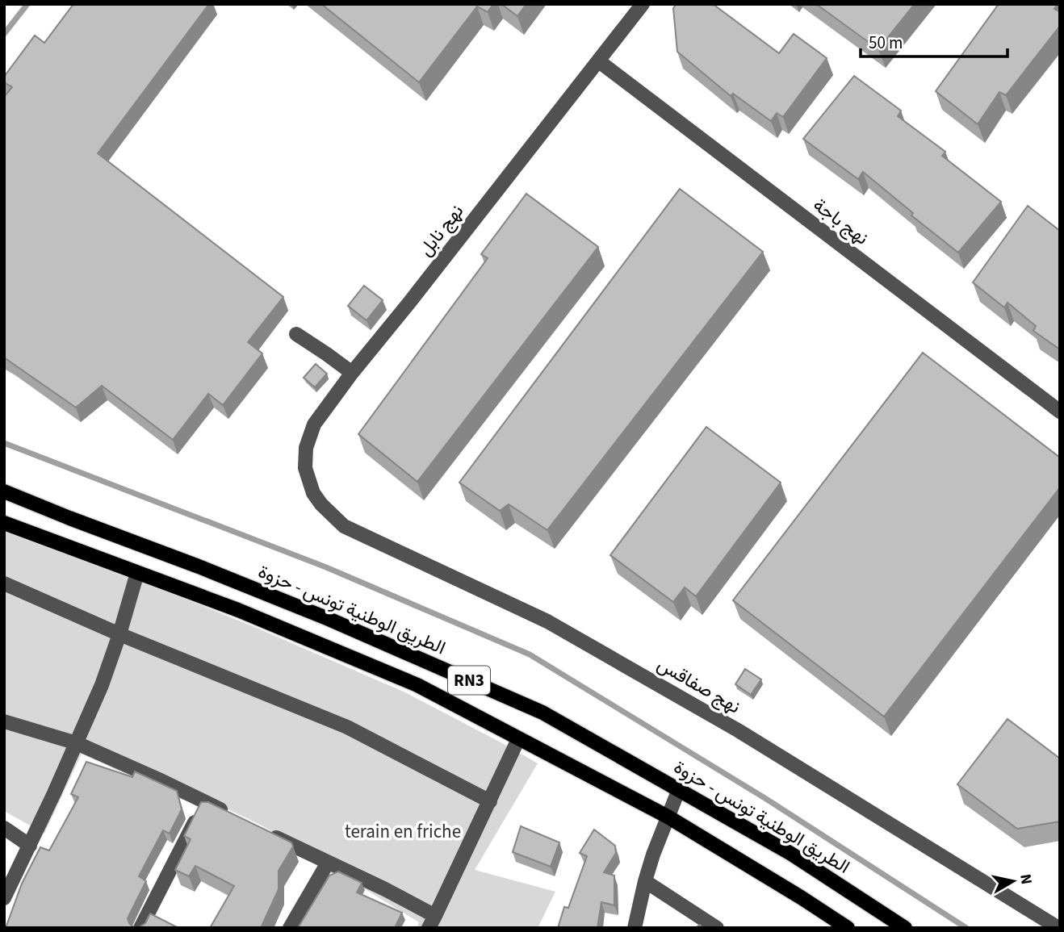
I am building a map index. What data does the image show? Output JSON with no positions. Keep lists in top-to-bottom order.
{
  "streets": {
    "main road": ["الطريق الوطنية تونس - حزوة", "RN3"],
    "street": ["نهج باجة", "نهج نابل", "نهج صفاقس"]
  },
  "crossings": [
    ["نهج باجة", "نهج نابل"],
    ["نهج نابل", "نهج صفاقس"]
  ],
  "parks": ["terain en friche"],
  "scale_bar": "50 m",
  "north": "right"
}
